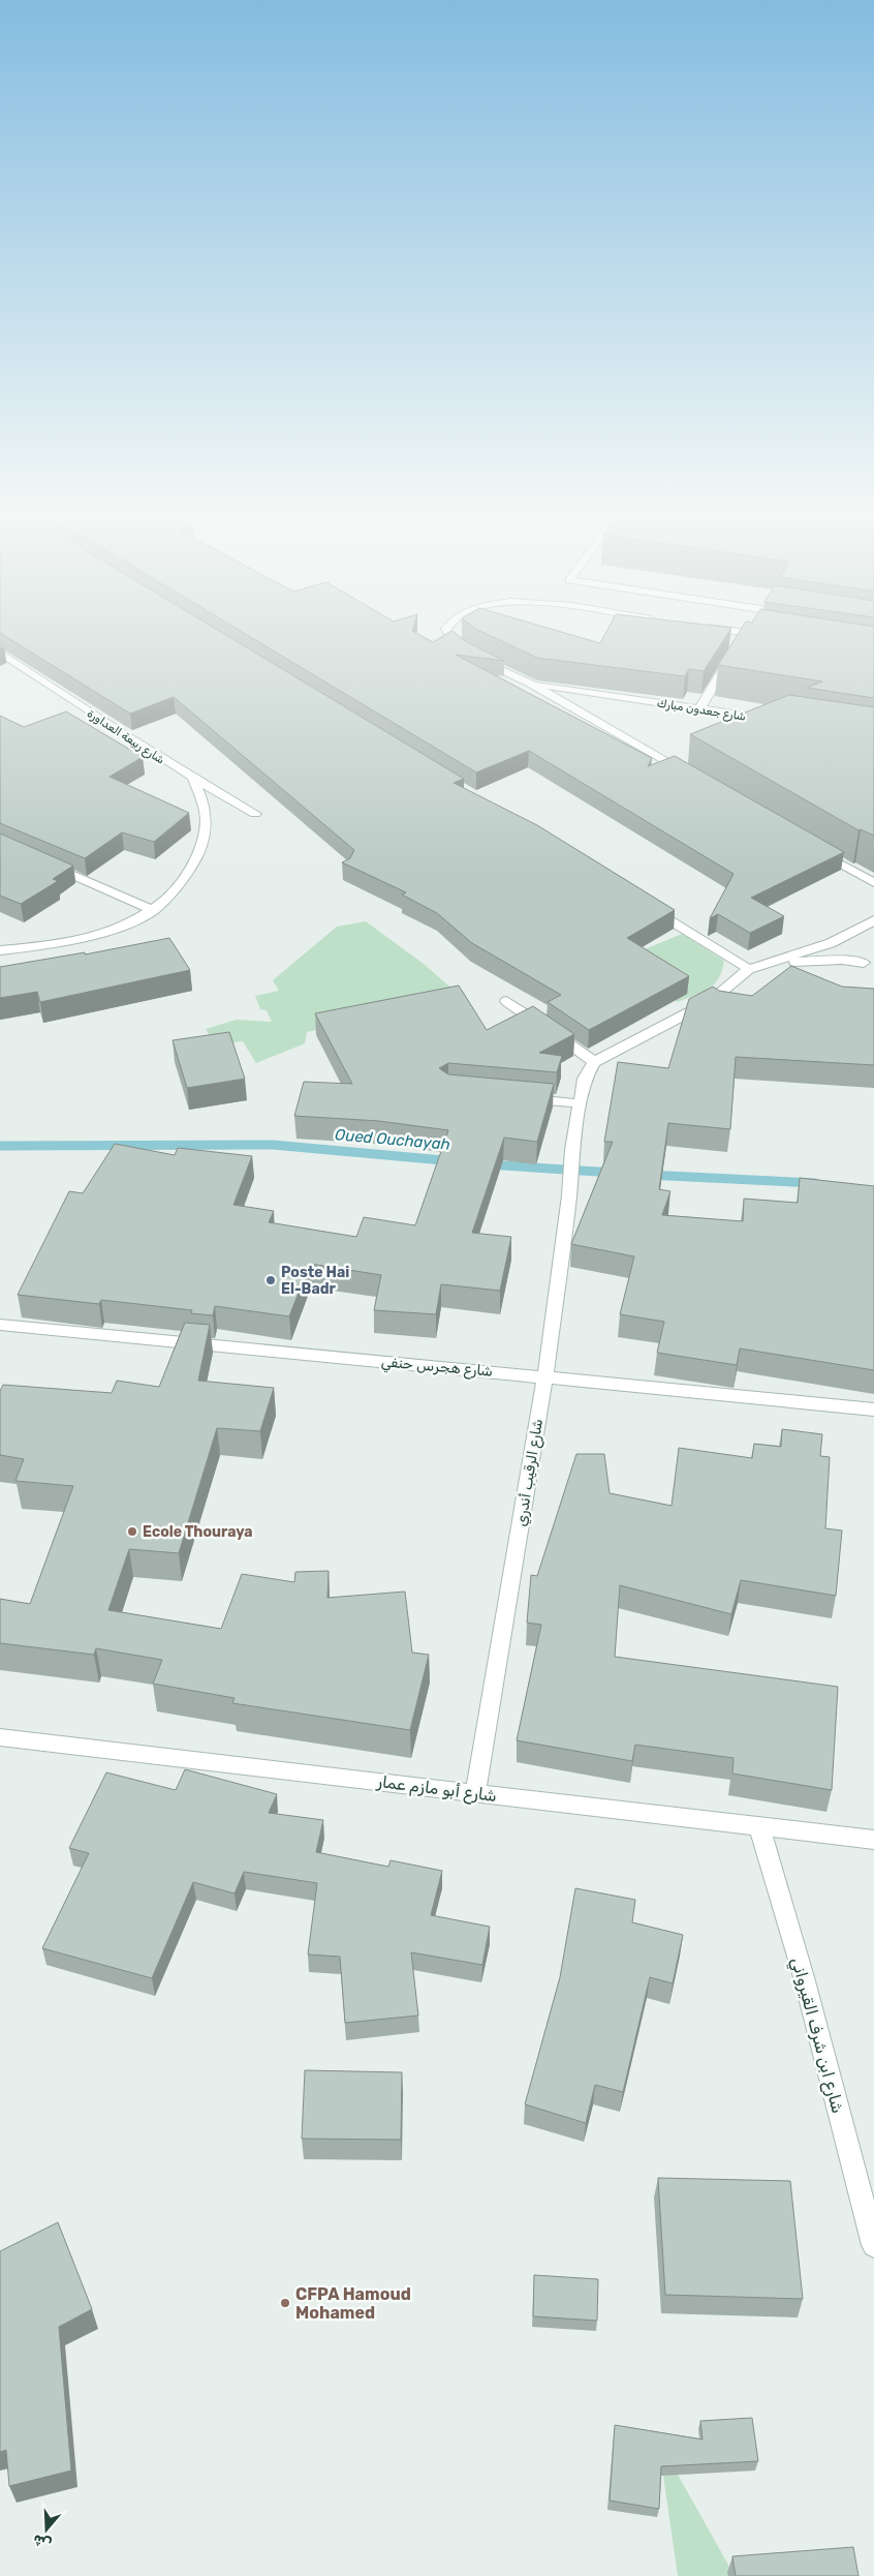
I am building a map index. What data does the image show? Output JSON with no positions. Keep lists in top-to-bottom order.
{
  "streets": {
    "street": [
      "شارع جعدون مبارك",
      "شارع ربيعة العداورة",
      "شارع هجرس حنفي",
      "شارع الرقيب أندري",
      "شارع أبو مازم عمار",
      "شارع ابن شرف القيرواني"
    ]
  },
  "crossings": [
    ["شارع هجرس حنفي", "شارع الرقيب أندري"],
    ["شارع الرقيب أندري", "شارع أبو مازم عمار"],
    ["شارع أبو مازم عمار", "شارع ابن شرف القيرواني"]
  ],
  "water": ["Oued Ouchayah"],
  "places": ["Poste Hai El-Badr", "Ecole Thouraya", "CFPA Hamoud Mohamed"],
  "north": "bottom"
}
